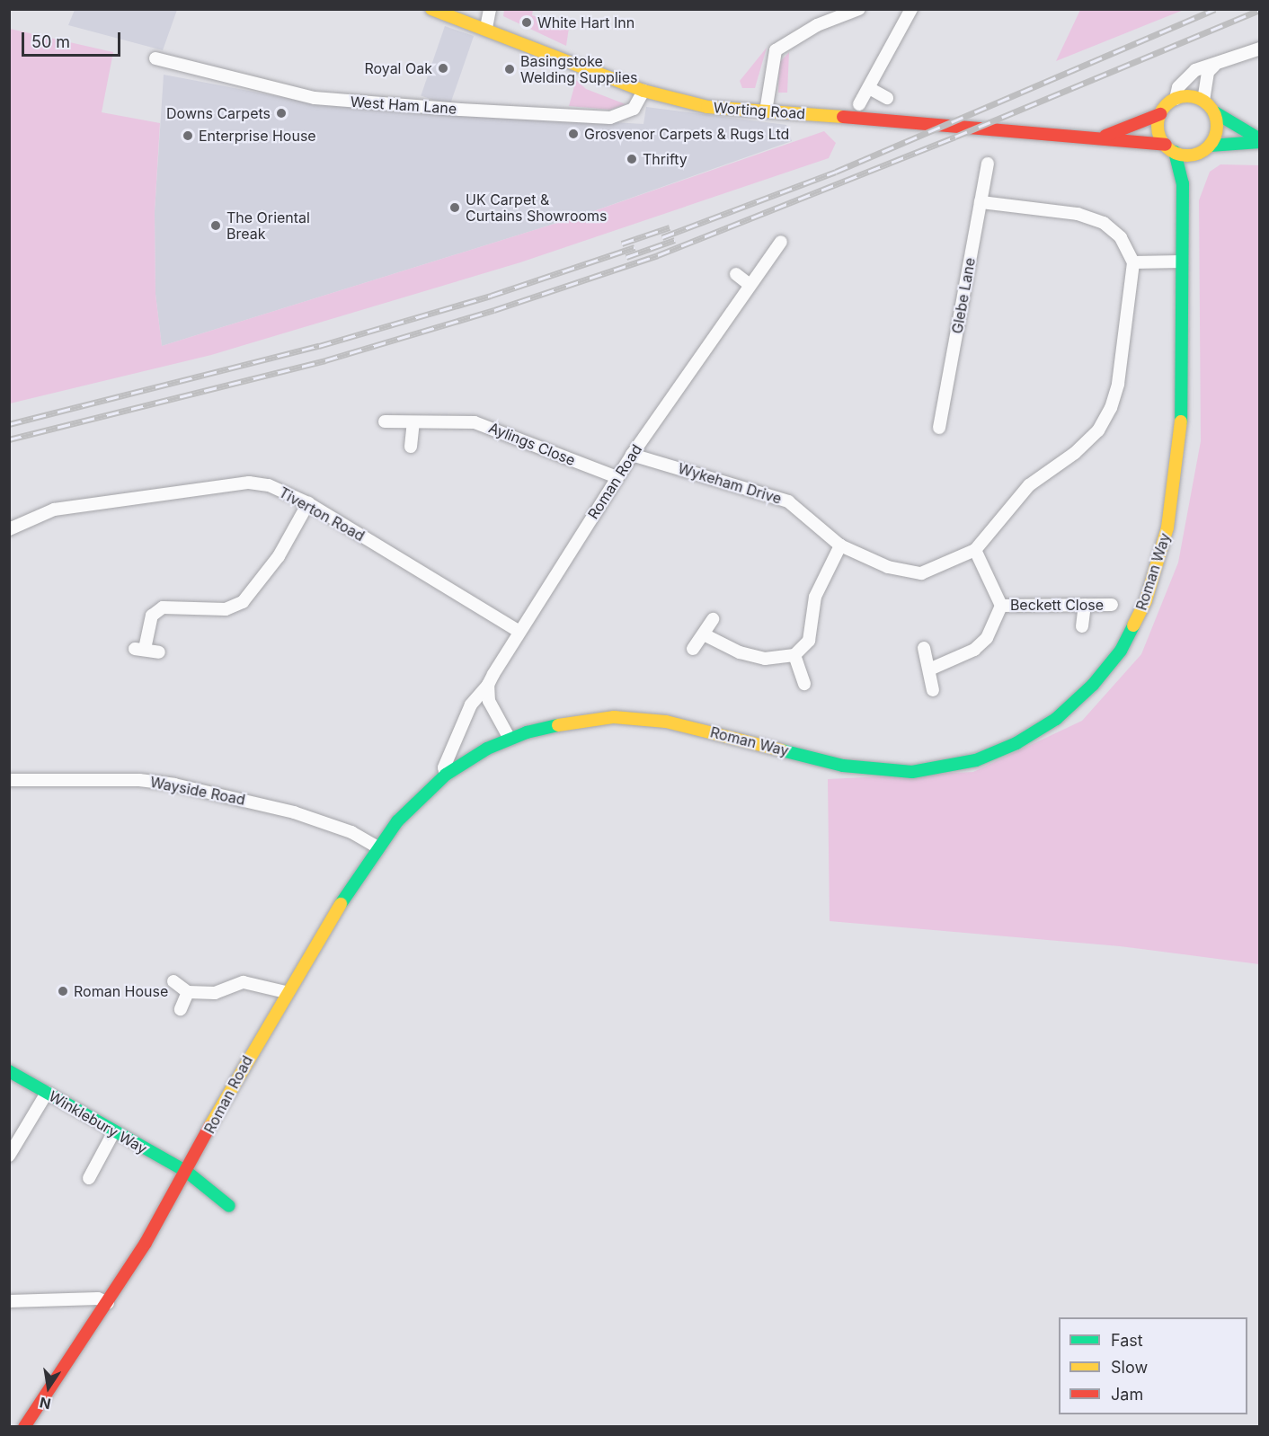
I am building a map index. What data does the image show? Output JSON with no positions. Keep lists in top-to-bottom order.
{
  "streets": {
    "street": [
      "West Ham Lane",
      "Worting Road",
      "Glebe Lane",
      "Aylings Close",
      "Roman Road",
      "Wykeham Drive",
      "Tiverton Road",
      "Roman Way",
      "Beckett Close",
      "Wayside Road",
      "Winklebury Way"
    ]
  },
  "crossings": [
    ["West Ham Lane", "Worting Road"],
    ["Worting Road", "Roman Way"],
    ["Aylings Close", "Roman Road"],
    ["Roman Road", "Wykeham Drive"],
    ["Roman Road", "Tiverton Road"],
    ["Roman Road", "Roman Way"],
    ["Roman Road", "Wayside Road"],
    ["Roman Road", "Winklebury Way"],
    ["Wykeham Drive", "Beckett Close"]
  ],
  "places": [
    "White Hart Inn",
    "Royal Oak",
    "Basingstoke Welding Supplies",
    "Downs Carpets",
    "Grosvenor Carpets & Rugs Ltd",
    "Enterprise House",
    "Thrifty",
    "UK Carpet & Curtains Showrooms",
    "The Oriental Break",
    "Roman House"
  ],
  "legend": ["Fast", "Slow", "Jam"],
  "scale_bar": "50 m",
  "north": "bottom"
}
